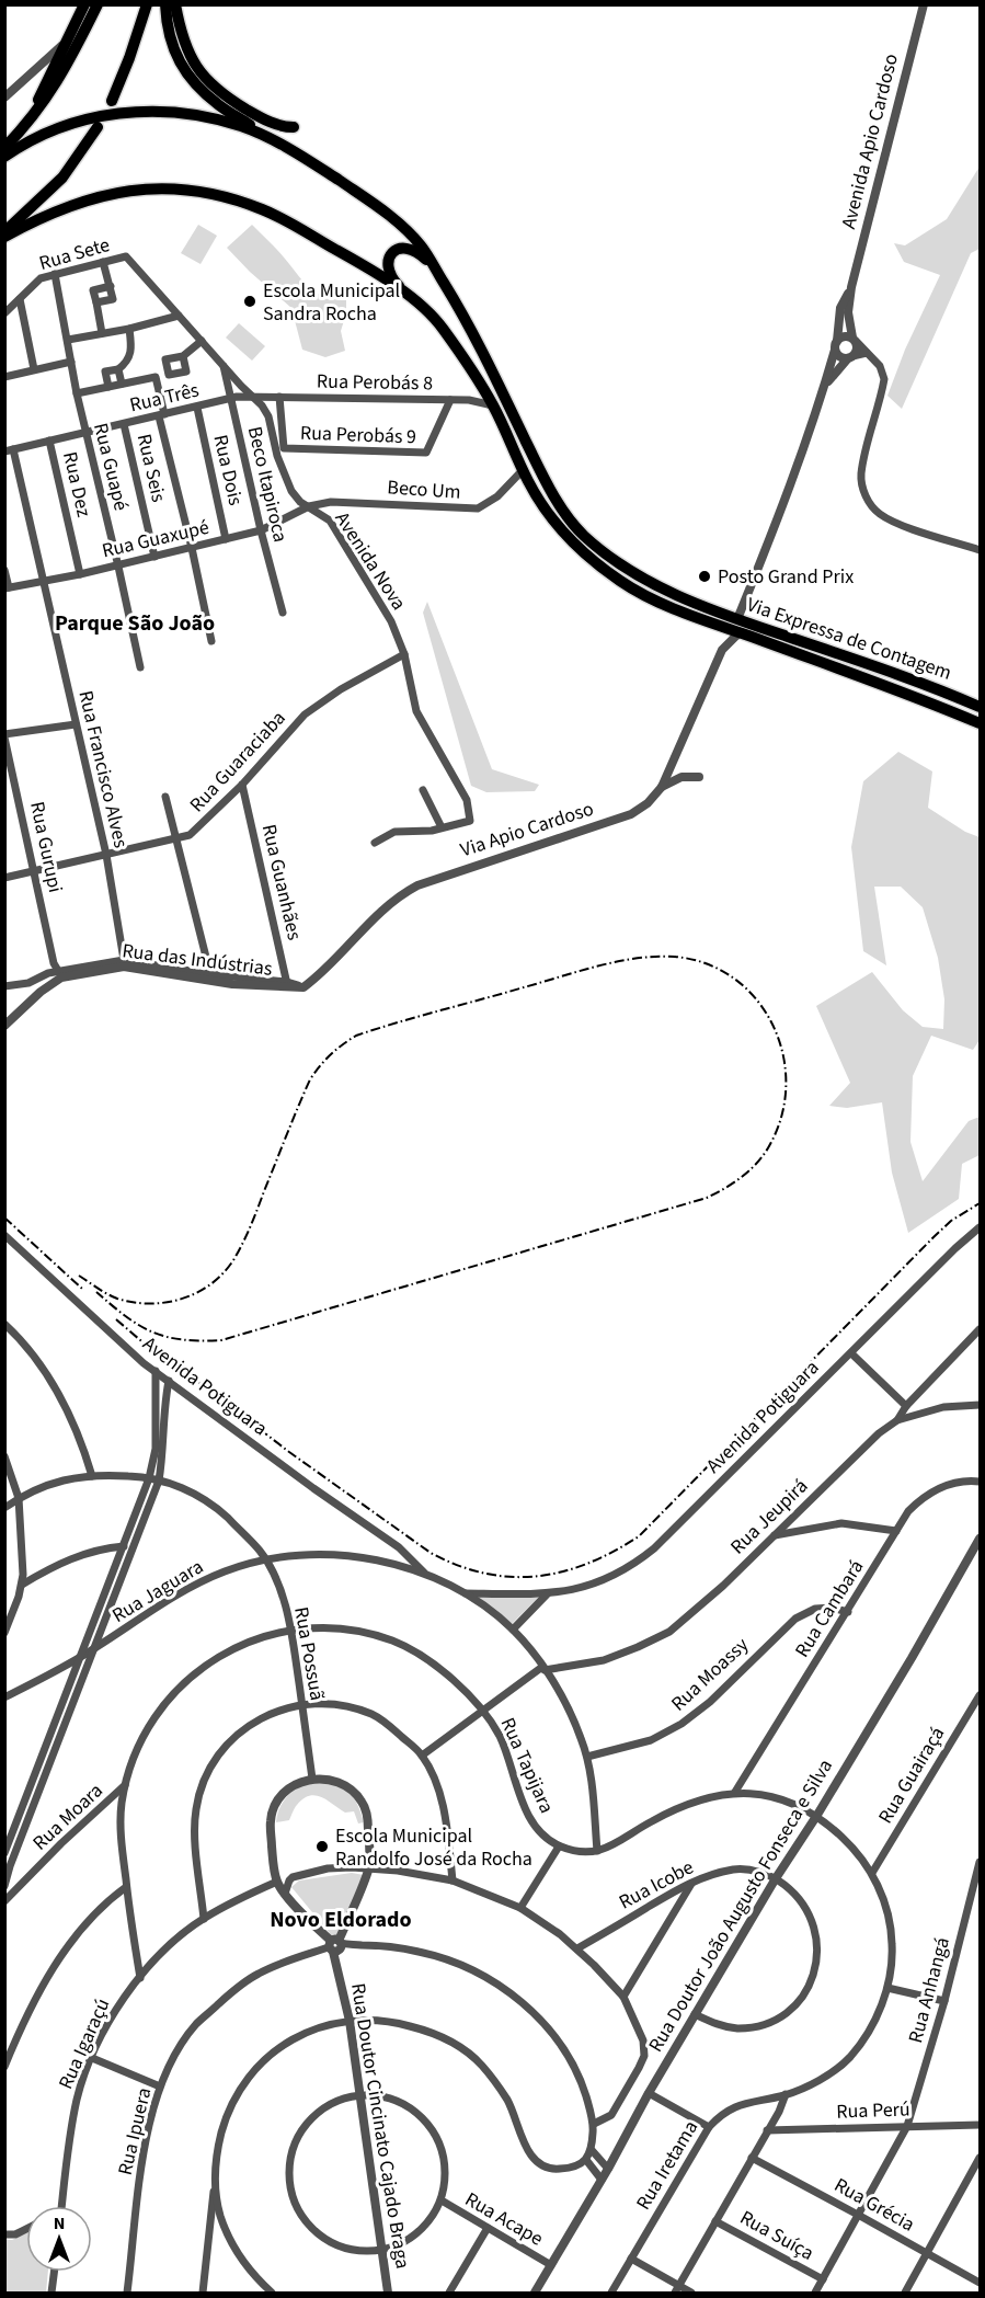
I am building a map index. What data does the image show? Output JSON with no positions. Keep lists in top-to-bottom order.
{
  "streets": {
    "highway": ["Via Expressa de Contagem"],
    "street": [
      "Avenida Apio Cardoso",
      "Rua Sete",
      "Rua Perobás 8",
      "Rua Três",
      "Rua Perobás 9",
      "Rua Guapé",
      "Rua Seis",
      "Rua Dois",
      "Rua Dez",
      "Beco Itapiroca",
      "Beco Um",
      "Rua Guaxupé",
      "Avenida Nova",
      "Rua Guaraciaba",
      "Rua Francisco Alves",
      "Via Apio Cardoso",
      "Rua Gurupi",
      "Rua Guanhães",
      "Rua das Indústrias",
      "Avenida Potiguara",
      "Rua Jeupirá",
      "Rua Jaguara",
      "Rua Cambará",
      "Rua Possuã",
      "Rua Moassy",
      "Rua Tapijara",
      "Rua Guairaçá",
      "Rua Moara",
      "Rua Icobe",
      "Rua Doutor João Augusto Fonseca e Silva",
      "Rua Anhangá",
      "Rua Igaraçú",
      "Rua Perú",
      "Rua Doutor Cincinato Cajado Braga",
      "Rua Ipuera",
      "Rua Iretama",
      "Rua Grécia",
      "Rua Acape",
      "Rua Suíça"
    ]
  },
  "crossings": [
    ["Avenida Apio Cardoso", "Via Expressa de Contagem"],
    ["Rua Sete", "Rua Guapé"],
    ["Rua Sete", "Avenida Nova"],
    ["Rua Perobás 8", "Rua Três"],
    ["Rua Perobás 8", "Rua Perobás 9"],
    ["Rua Perobás 8", "Avenida Nova"],
    ["Rua Perobás 8", "Via Expressa de Contagem"],
    ["Rua Três", "Rua Guapé"],
    ["Rua Três", "Rua Seis"],
    ["Rua Três", "Rua Dois"],
    ["Rua Três", "Rua Dez"],
    ["Rua Três", "Beco Itapiroca"],
    ["Rua Três", "Avenida Nova"],
    ["Rua Três", "Rua Francisco Alves"],
    ["Rua Guapé", "Rua Guaxupé"],
    ["Rua Seis", "Rua Guaxupé"],
    ["Rua Dois", "Rua Guaxupé"],
    ["Rua Dez", "Rua Guaxupé"],
    ["Beco Itapiroca", "Rua Guaxupé"],
    ["Beco Itapiroca", "Avenida Nova"],
    ["Beco Um", "Rua Guaxupé"],
    ["Beco Um", "Avenida Nova"],
    ["Beco Um", "Via Expressa de Contagem"],
    ["Rua Guaxupé", "Avenida Nova"],
    ["Rua Guaxupé", "Rua Francisco Alves"],
    ["Avenida Nova", "Rua Guaraciaba"],
    ["Via Expressa de Contagem", "Via Apio Cardoso"],
    ["Rua Guaraciaba", "Rua Francisco Alves"],
    ["Rua Guaraciaba", "Rua Gurupi"],
    ["Rua Guaraciaba", "Rua Guanhães"],
    ["Rua Francisco Alves", "Rua das Indústrias"],
    ["Via Apio Cardoso", "Rua Guanhães"],
    ["Via Apio Cardoso", "Rua das Indústrias"],
    ["Rua Gurupi", "Rua das Indústrias"],
    ["Rua Guanhães", "Rua das Indústrias"],
    ["Avenida Potiguara", "Rua Jaguara"],
    ["Rua Jeupirá", "Rua Jaguara"],
    ["Rua Jeupirá", "Rua Tapijara"],
    ["Rua Jaguara", "Rua Possuã"],
    ["Rua Jaguara", "Rua Moassy"],
    ["Rua Cambará", "Rua Moassy"],
    ["Rua Possuã", "Rua Tapijara"],
    ["Rua Tapijara", "Rua Moara"],
    ["Rua Tapijara", "Rua Igaraçú"],
    ["Rua Guairaçá", "Rua Iretama"],
    ["Rua Icobe", "Rua Doutor João Augusto Fonseca e Silva"],
    ["Rua Doutor João Augusto Fonseca e Silva", "Rua Iretama"],
    ["Rua Doutor João Augusto Fonseca e Silva", "Rua Acape"],
    ["Rua Anhangá", "Rua Perú"],
    ["Rua Anhangá", "Rua Grécia"],
    ["Rua Anhangá", "Rua Suíça"],
    ["Rua Doutor Cincinato Cajado Braga", "Rua Ipuera"]
  ],
  "districts": ["Parque São João", "Novo Eldorado"],
  "places": ["Escola Municipal Sandra Rocha", "Posto Grand Prix", "Escola Municipal Randolfo José da Rocha"],
  "north": "top"
}
